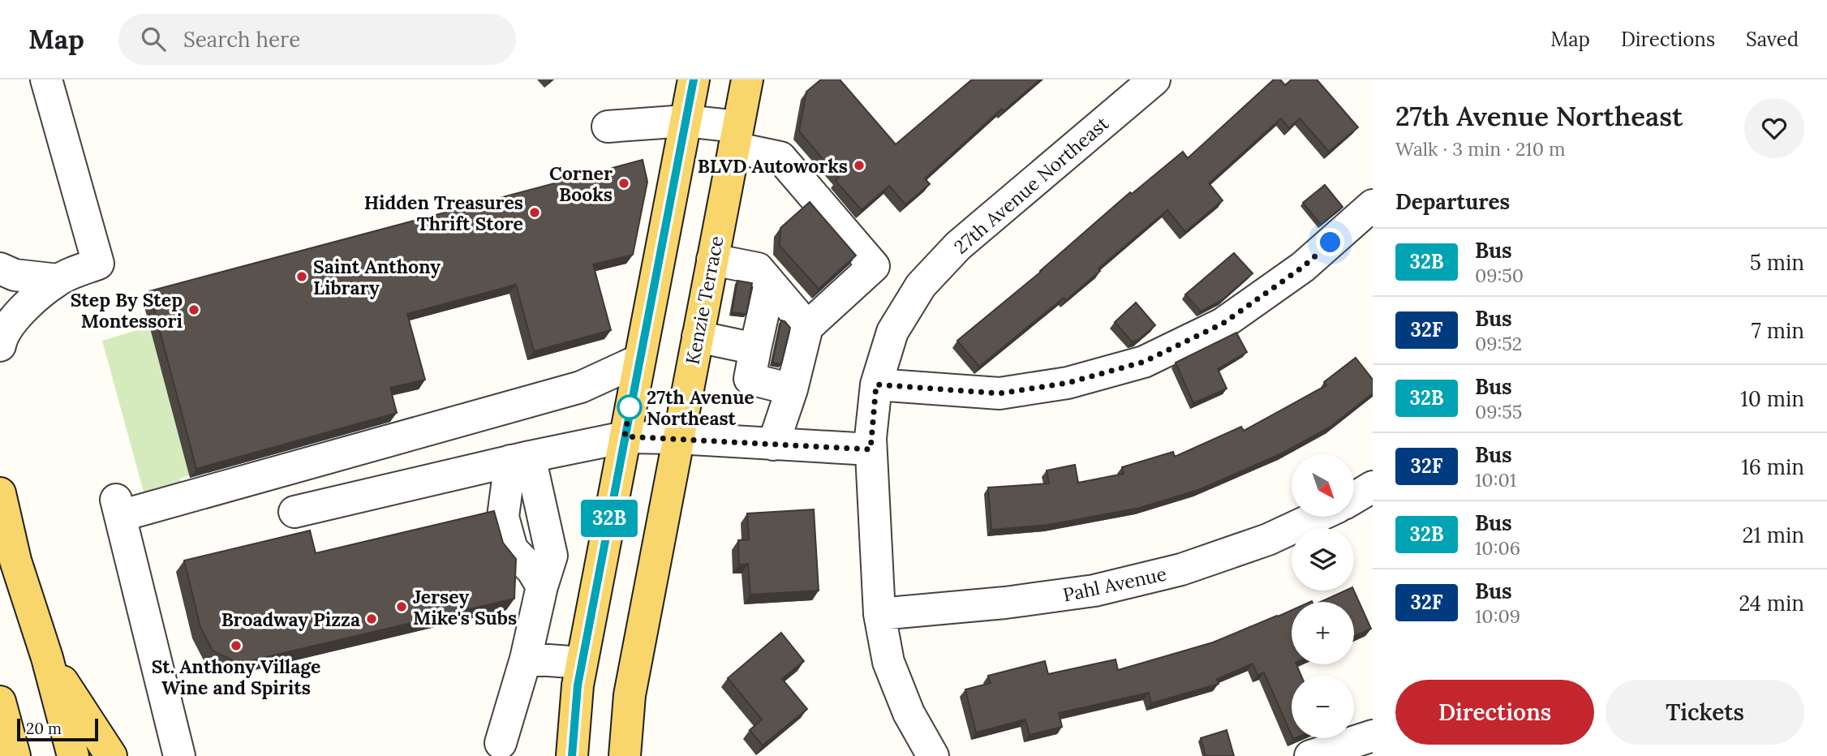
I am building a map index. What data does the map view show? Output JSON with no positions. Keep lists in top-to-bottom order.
{
  "streets": {
    "main road": ["Kenzie Terrace"],
    "street": ["27th Avenue Northeast", "Pahl Avenue"]
  },
  "crossings": [
    ["27th Avenue Northeast", "Pahl Avenue"]
  ],
  "places": [
    "BLVD Autoworks",
    "Corner Books",
    "Hidden Treasures Thrift Store",
    "Saint Anthony Library",
    "Step By Step Montessori",
    "27th Avenue Northeast",
    "Jersey Mike's Subs",
    "Broadway Pizza",
    "St. Anthony Village Wine and Spirits"
  ],
  "lines": ["bus line 32B"],
  "scale_bar": "20 m",
  "north": "bottom right",
  "page": {
    "header": "Map",
    "search": "Search here",
    "nav": ["Map", "Directions", "Saved"],
    "on_map": "32B",
    "heading": [
      ["27th Avenue Northeast", "Walk · 3 min · 210 m"],
      "Departures"
    ],
    "list": [
      {
        "mark": "32B",
        "name": "Bus",
        "note": "09:50",
        "value": "5 min"
      },
      {
        "mark": "32F",
        "name": "Bus",
        "note": "09:52",
        "value": "7 min"
      },
      {
        "mark": "32B",
        "name": "Bus",
        "note": "09:55",
        "value": "10 min"
      },
      {
        "mark": "32F",
        "name": "Bus",
        "note": "10:01",
        "value": "16 min"
      },
      {
        "mark": "32B",
        "name": "Bus",
        "note": "10:06",
        "value": "21 min"
      },
      {
        "mark": "32F",
        "name": "Bus",
        "note": "10:09",
        "value": "24 min"
      }
    ],
    "map_buttons": ["+", "−"],
    "buttons": ["Directions", "Tickets"],
    "scale": "20 m"
  }
}
